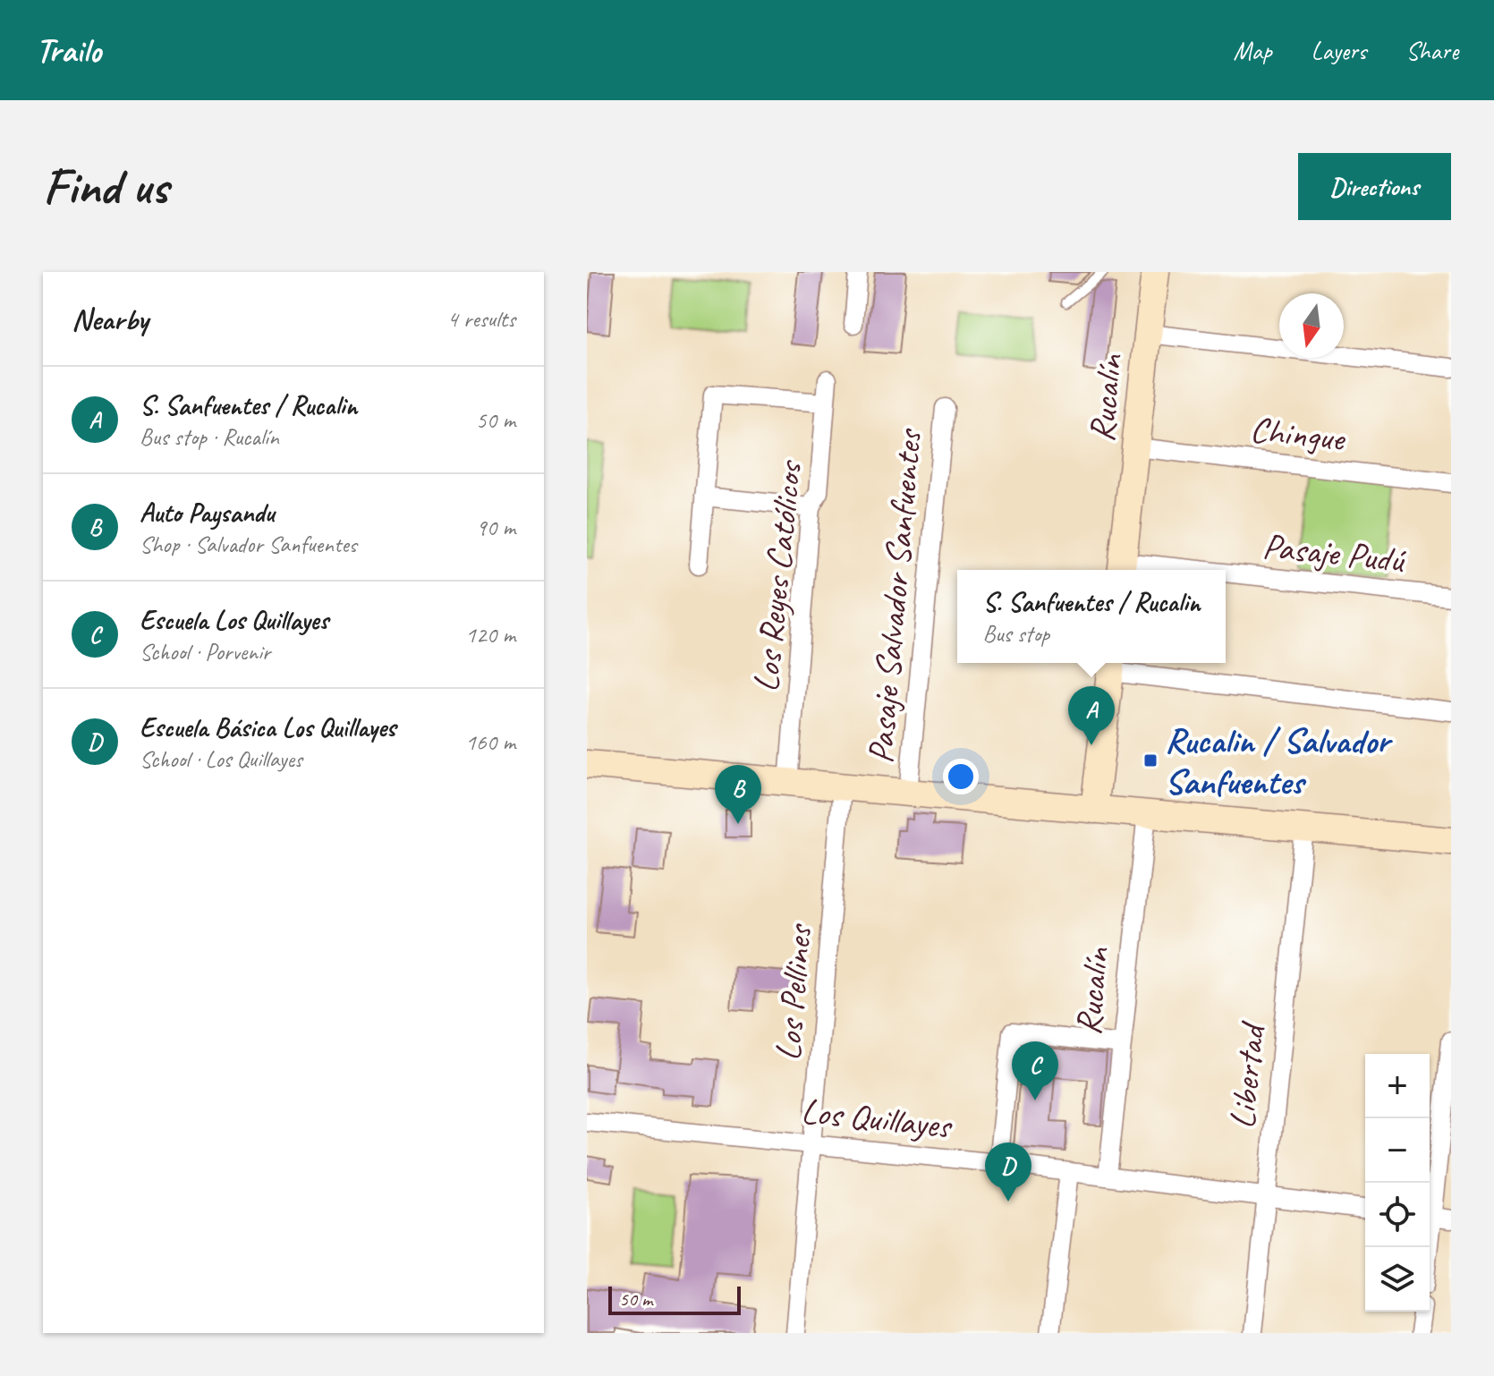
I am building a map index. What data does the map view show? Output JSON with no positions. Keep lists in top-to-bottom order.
{
  "streets": {
    "street": [
      "Rucalín",
      "Chingue",
      "Pasaje Pudú",
      "Los Reyes Católicos",
      "Pasaje Salvador Sanfuentes",
      "Los Pellines",
      "Libertad",
      "Los Quillayes"
    ]
  },
  "crossings": [
    ["Rucalín", "Chingue"],
    ["Rucalín", "Pasaje Pudú"],
    ["Rucalín", "Los Quillayes"],
    ["Los Pellines", "Los Quillayes"],
    ["Libertad", "Los Quillayes"]
  ],
  "places": {
    "transit": ["Rucalin / Salvador Sanfuentes"]
  },
  "scale_bar": "50 m",
  "north": "bottom",
  "page": {
    "header": "Trailo",
    "nav": ["Map", "Layers", "Share"],
    "buttons": "Directions",
    "title": "Find us",
    "heading": ["Nearby", "4 results"],
    "list": [
      {
        "mark": "A",
        "name": "S. Sanfuentes / Rucalin",
        "note": "Bus stop · Rucalín",
        "value": "50 m"
      },
      {
        "mark": "B",
        "name": "Auto Paysandu",
        "note": "Shop · Salvador Sanfuentes",
        "value": "90 m"
      },
      {
        "mark": "C",
        "name": "Escuela Los Quillayes",
        "note": "School · Porvenir",
        "value": "120 m"
      },
      {
        "mark": "D",
        "name": "Escuela Básica Los Quillayes",
        "note": "School · Los Quillayes",
        "value": "160 m"
      }
    ],
    "popup": ["S. Sanfuentes / Rucalin", "Bus stop"],
    "pins": [
      "A",
      "B",
      "C",
      "D"
    ],
    "map_buttons": ["+", "−"],
    "scale": "50 m"
  }
}
